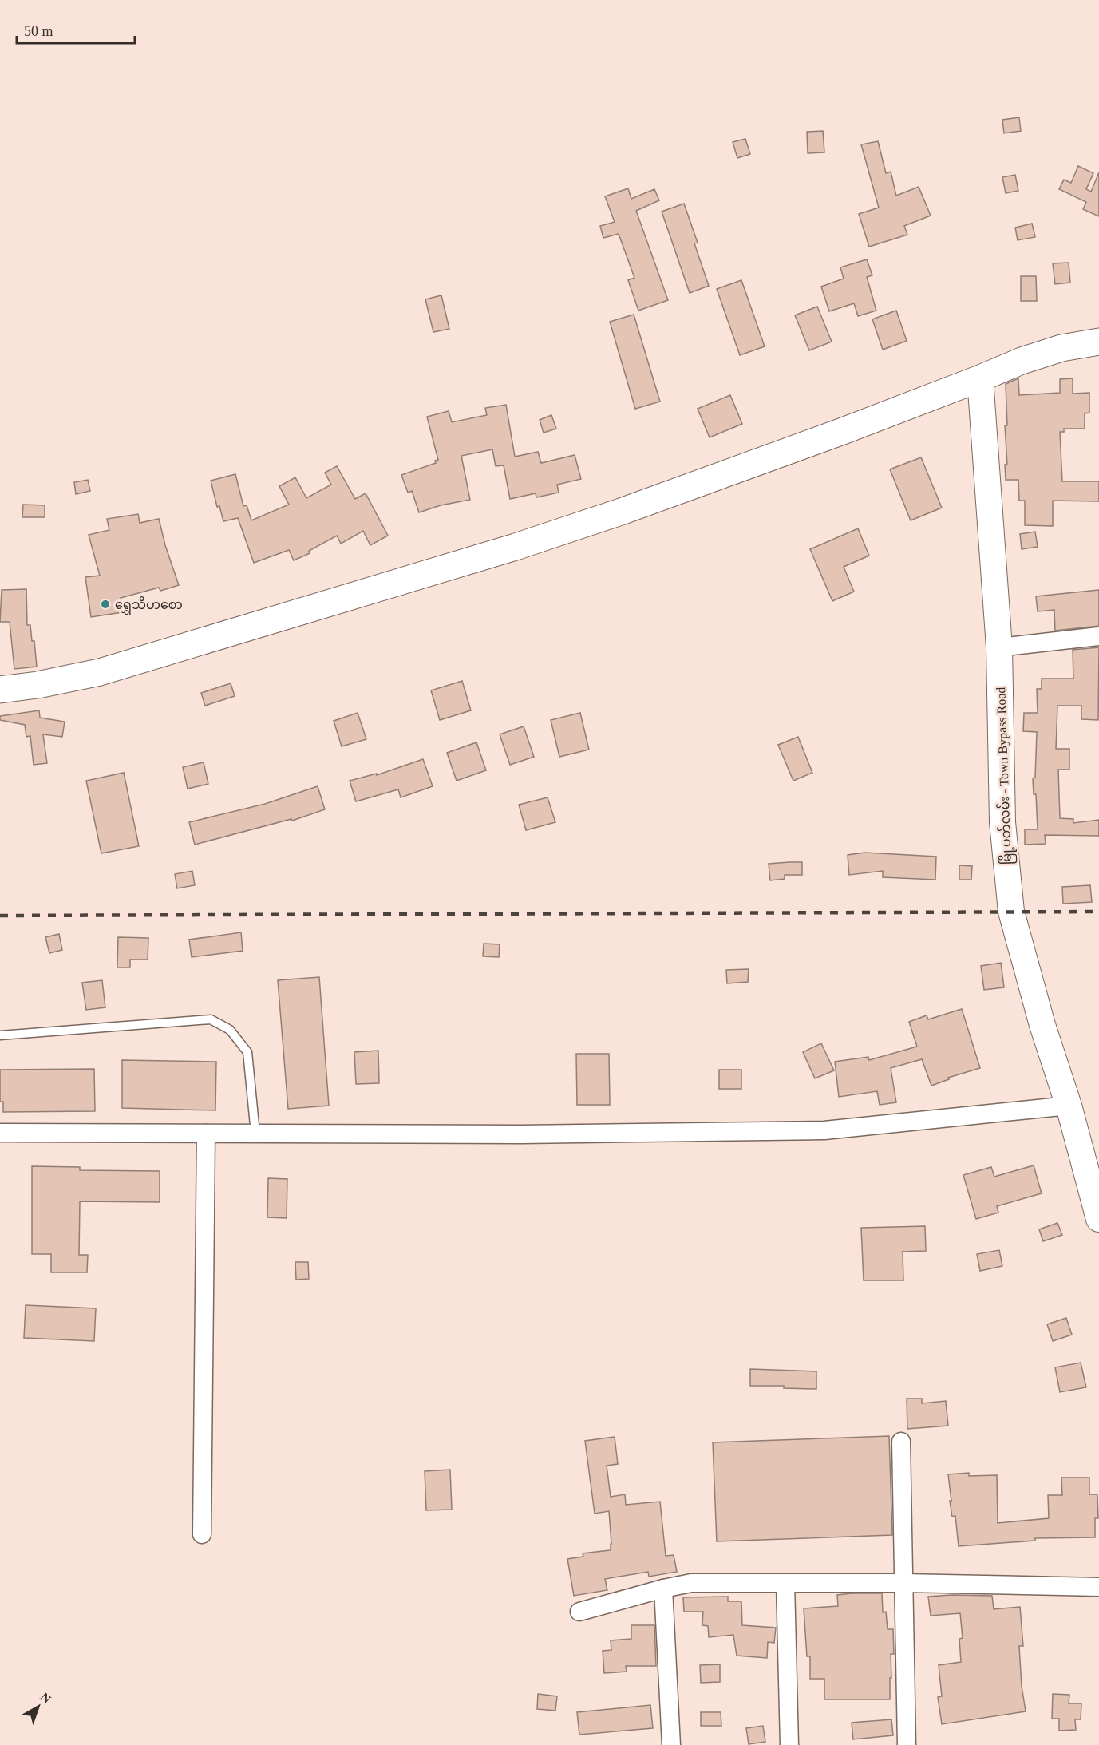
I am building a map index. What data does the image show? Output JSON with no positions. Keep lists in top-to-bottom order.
{
  "streets": {
    "main road": ["မြို့ပတ်လမ်း - Town Bypass Road"]
  },
  "places": ["ရွှေသီဟစော"],
  "scale_bar": "50 m",
  "north": "top right"
}
